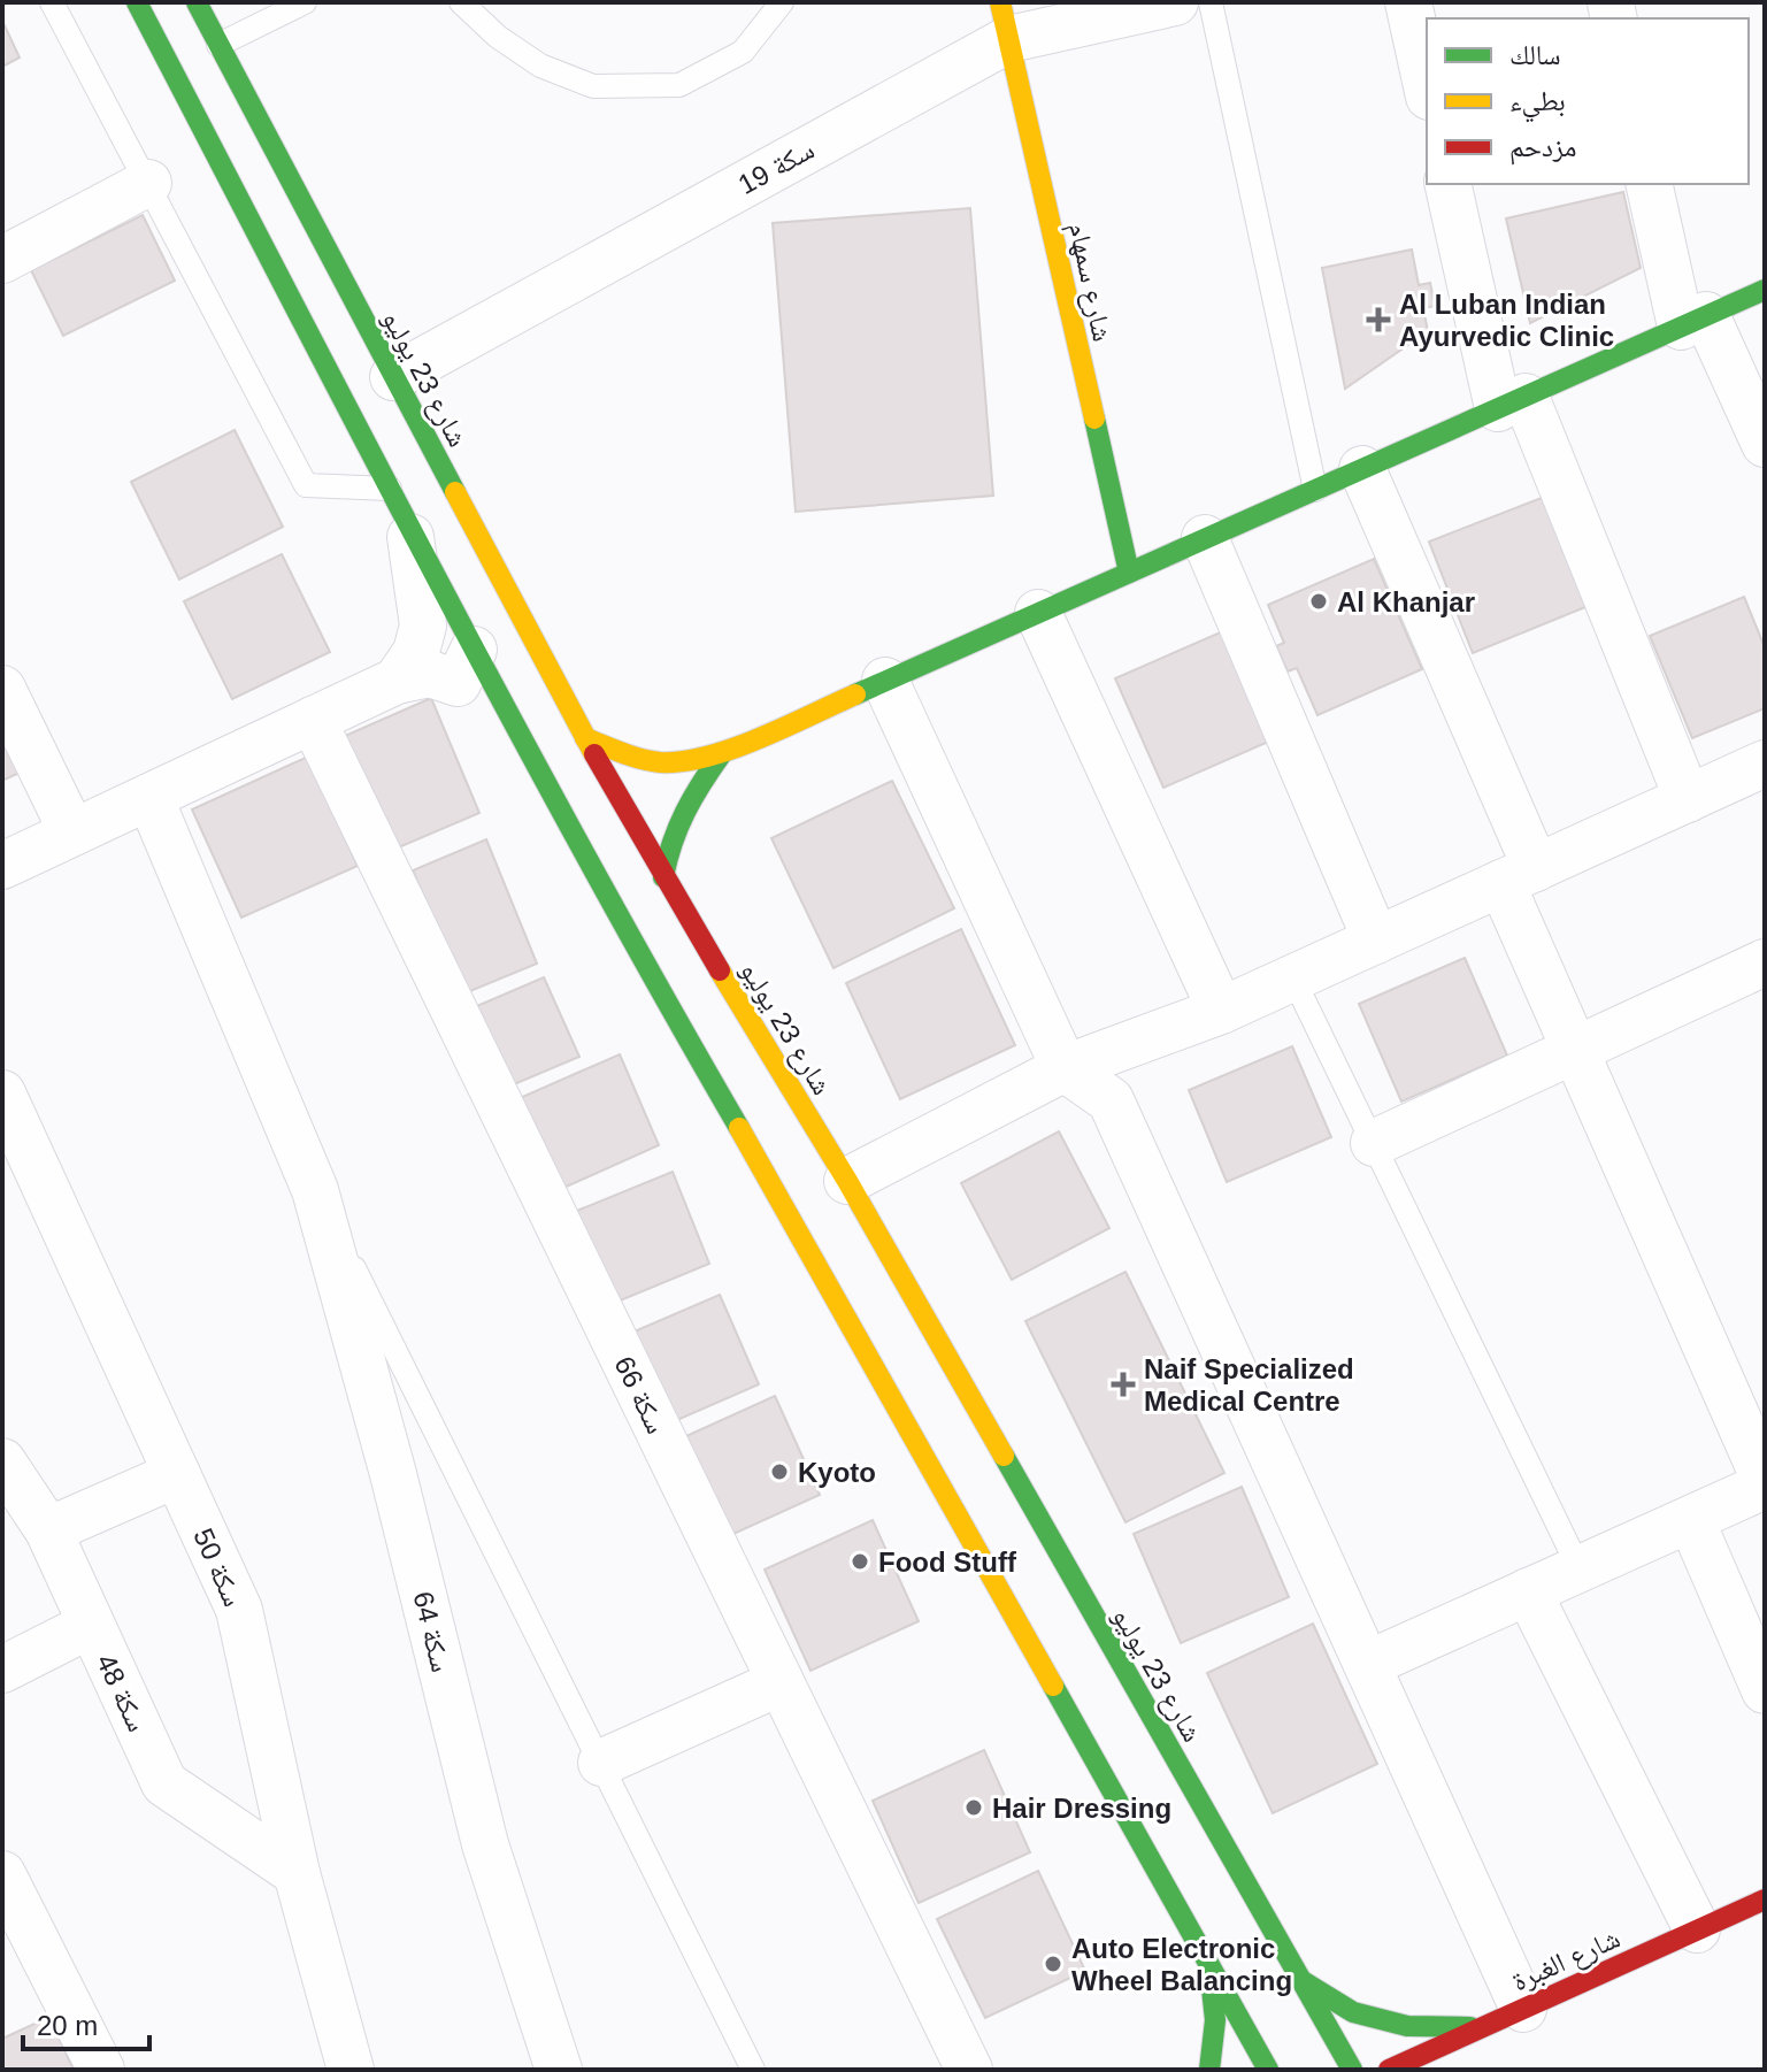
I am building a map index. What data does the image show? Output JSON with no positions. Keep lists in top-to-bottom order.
{
  "streets": {
    "main road": ["شارع سمهام", "شارع 23 يوليو", "شارع الغبرة"],
    "street": [
      "سكة 19",
      "سكة 66",
      "سكة 50",
      "سكة 64",
      "سكة 48"
    ]
  },
  "crossings": [
    ["سكة 19", "شارع سمهام"],
    ["سكة 19", "شارع 23 يوليو"],
    ["سكة 50", "سكة 48"]
  ],
  "places": {
    "health": ["Al Luban Indian Ayurvedic Clinic", "Naif Specialized Medical Centre"],
    "other": [
      "Al Khanjar",
      "Kyoto",
      "Food Stuff",
      "Hair Dressing",
      "Auto Electronic Wheel Balancing"
    ]
  },
  "legend": ["سالك", "بطيء", "مزدحم"],
  "scale_bar": "20 m"
}
